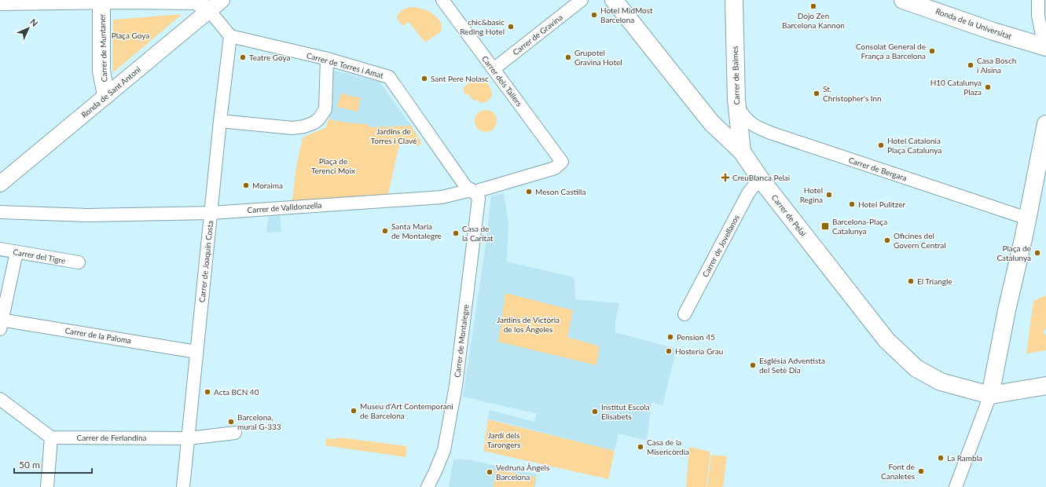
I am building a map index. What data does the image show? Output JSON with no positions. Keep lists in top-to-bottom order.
{
  "streets": {
    "main road": [
      "Ronda de la Universitat",
      "Carrer de Muntaner",
      "Carrer de Balmes",
      "Carrer de Pelai"
    ],
    "street": [
      "Carrer de Gravina",
      "Carrer de Torres i Amat",
      "Carrer dels Tallers",
      "Ronda de Sant Antoni",
      "Carrer de Bergara",
      "Carrer de Valldonzella",
      "Carrer de Jovellanos",
      "Carrer del Tigre",
      "Carrer de Joaquín Costa",
      "Carrer de la Paloma",
      "Carrer de Montalegre",
      "Carrer de Ferlandina"
    ]
  },
  "crossings": [
    ["Carrer de Gravina", "Carrer dels Tallers"],
    ["Carrer de Muntaner", "Ronda de Sant Antoni"],
    ["Carrer de Torres i Amat", "Carrer de Valldonzella"],
    ["Carrer de Torres i Amat", "Carrer de Joaquín Costa"],
    ["Carrer de Torres i Amat", "Carrer de Montalegre"],
    ["Carrer de Balmes", "Carrer de Bergara"],
    ["Carrer de Balmes", "Carrer de Pelai"],
    ["Carrer dels Tallers", "Carrer de Valldonzella"],
    ["Carrer de Valldonzella", "Carrer de Joaquín Costa"],
    ["Carrer de Valldonzella", "Carrer de Montalegre"],
    ["Carrer de Pelai", "Carrer de Jovellanos"],
    ["Carrer de Joaquín Costa", "Carrer de la Paloma"],
    ["Carrer de Joaquín Costa", "Carrer de Ferlandina"]
  ],
  "parks": [
    "Plaça Goya",
    "Jardins de Torres i Clavé",
    "Plaça de Terenci Moix",
    "Jardins de Victòria de los Ángeles",
    "Jardí dels Tarongers"
  ],
  "places": {
    "other": [
      "Dojo Zen Barcelona Kannon",
      "Hotel MidMost Barcelona",
      "chic&basic Reding Hotel",
      "Consolat General de França a Barcelona",
      "Teatre Goya",
      "Grupotel Gravina Hotel",
      "Casa Bosch i Alsina",
      "Sant Pere Nolasc",
      "H10 Catalunya Plaza",
      "St. Christopher's Inn",
      "Hotel Catalonia Plaça Catalunya",
      "Moraima",
      "Meson Castilla",
      "Hotel Regina",
      "Hotel Pulitzer",
      "Santa Maria de Montalegre",
      "Casa de la Caritat",
      "Oficines del Govern Central",
      "Plaça de Catalunya",
      "El Triangle",
      "Pension 45",
      "Hosteria Grau",
      "Església Adventista del Setè Dia",
      "Acta BCN 40",
      "Museu d'Art Contemporani de Barcelona",
      "Institut Escola Elisabets",
      "Barcelona, mural G-333",
      "Casa de la Misericòrdia",
      "La Rambla",
      "Font de Canaletes",
      "Vedruna Àngels Barcelona"
    ],
    "health": ["CreuBlanca Pelai"],
    "transit": ["Barcelona-Plaça Catalunya"]
  },
  "scale_bar": "50 m",
  "north": "top right"
}
